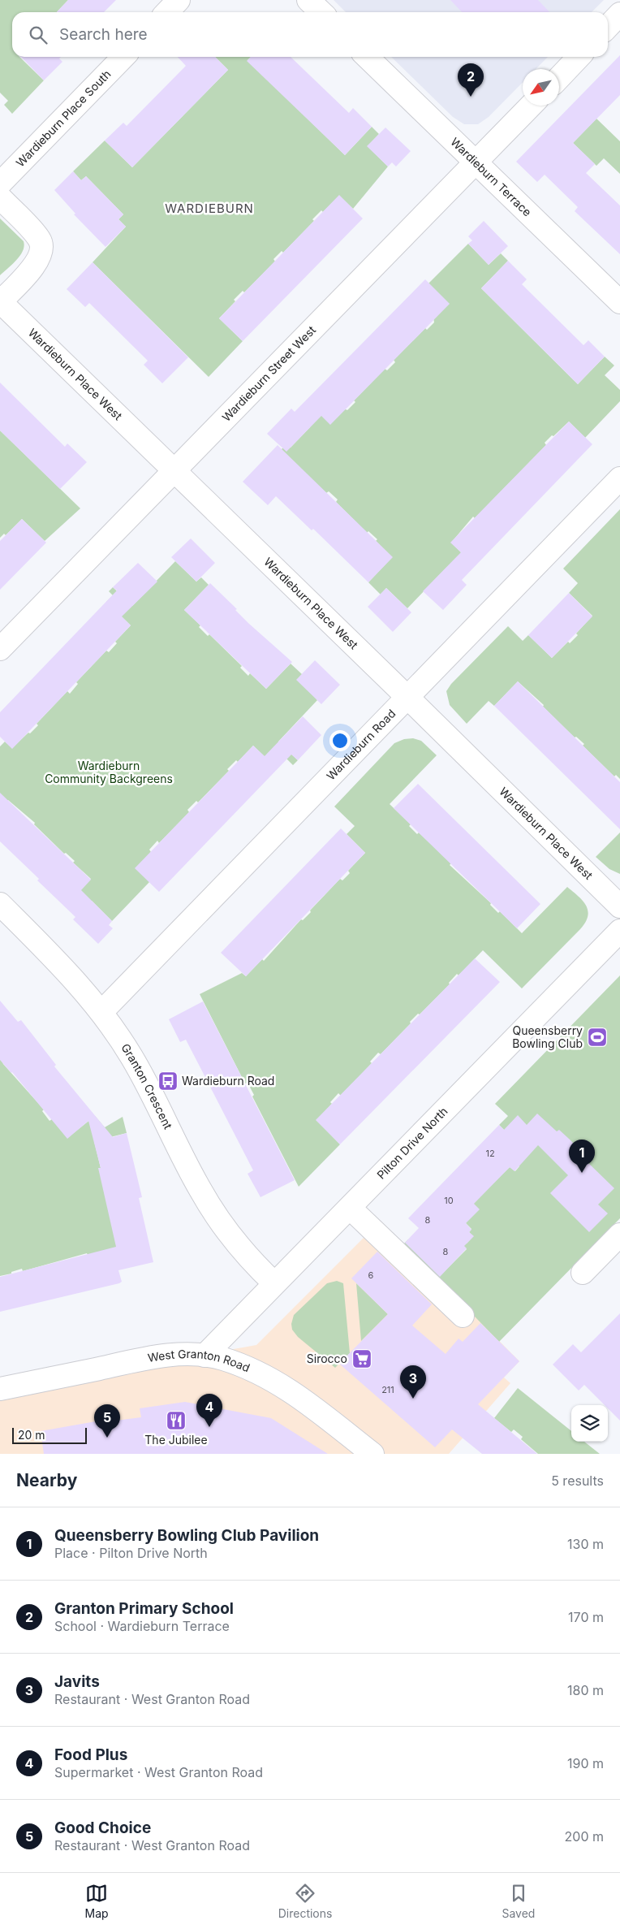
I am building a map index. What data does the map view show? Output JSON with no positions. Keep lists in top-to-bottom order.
{
  "streets": {
    "street": [
      "Wardieburn Place South",
      "Wardieburn Terrace",
      "Wardieburn Place West",
      "Wardieburn Street West",
      "Wardieburn Road",
      "Granton Crescent",
      "Pilton Drive North",
      "West Granton Road"
    ]
  },
  "crossings": [
    ["Wardieburn Terrace", "Wardieburn Street West"],
    ["Wardieburn Place West", "Wardieburn Street West"],
    ["Wardieburn Place West", "Wardieburn Road"],
    ["Wardieburn Road", "Granton Crescent"],
    ["Granton Crescent", "Pilton Drive North"],
    ["Pilton Drive North", "West Granton Road"]
  ],
  "districts": ["WARDIEBURN"],
  "parks": ["Wardieburn Community Backgreens"],
  "places": {
    "sports": ["Queensberry Bowling Club"],
    "bus stop": ["Wardieburn Road"],
    "supermarket": ["Sirocco"],
    "restaurant": ["The Jubilee"]
  },
  "house_numbers": [
    "12",
    "10",
    "8",
    "8",
    "6",
    "211"
  ],
  "scale_bar": "20 m",
  "north": "bottom left",
  "page": {
    "search": "Search here",
    "pins": [
      "2",
      "1",
      "3",
      "4",
      "5"
    ],
    "scale": "20 m",
    "heading": ["Nearby", "5 results"],
    "list": [
      {
        "mark": "1",
        "name": "Queensberry Bowling Club Pavilion",
        "note": "Place · Pilton Drive North",
        "value": "130 m"
      },
      {
        "mark": "2",
        "name": "Granton Primary School",
        "note": "School · Wardieburn Terrace",
        "value": "170 m"
      },
      {
        "mark": "3",
        "name": "Javits",
        "note": "Restaurant · West Granton Road",
        "value": "180 m"
      },
      {
        "mark": "4",
        "name": "Food Plus",
        "note": "Supermarket · West Granton Road",
        "value": "190 m"
      },
      {
        "mark": "5",
        "name": "Good Choice",
        "note": "Restaurant · West Granton Road",
        "value": "200 m"
      }
    ],
    "nav": ["Map", "Directions", "Saved"]
  }
}
